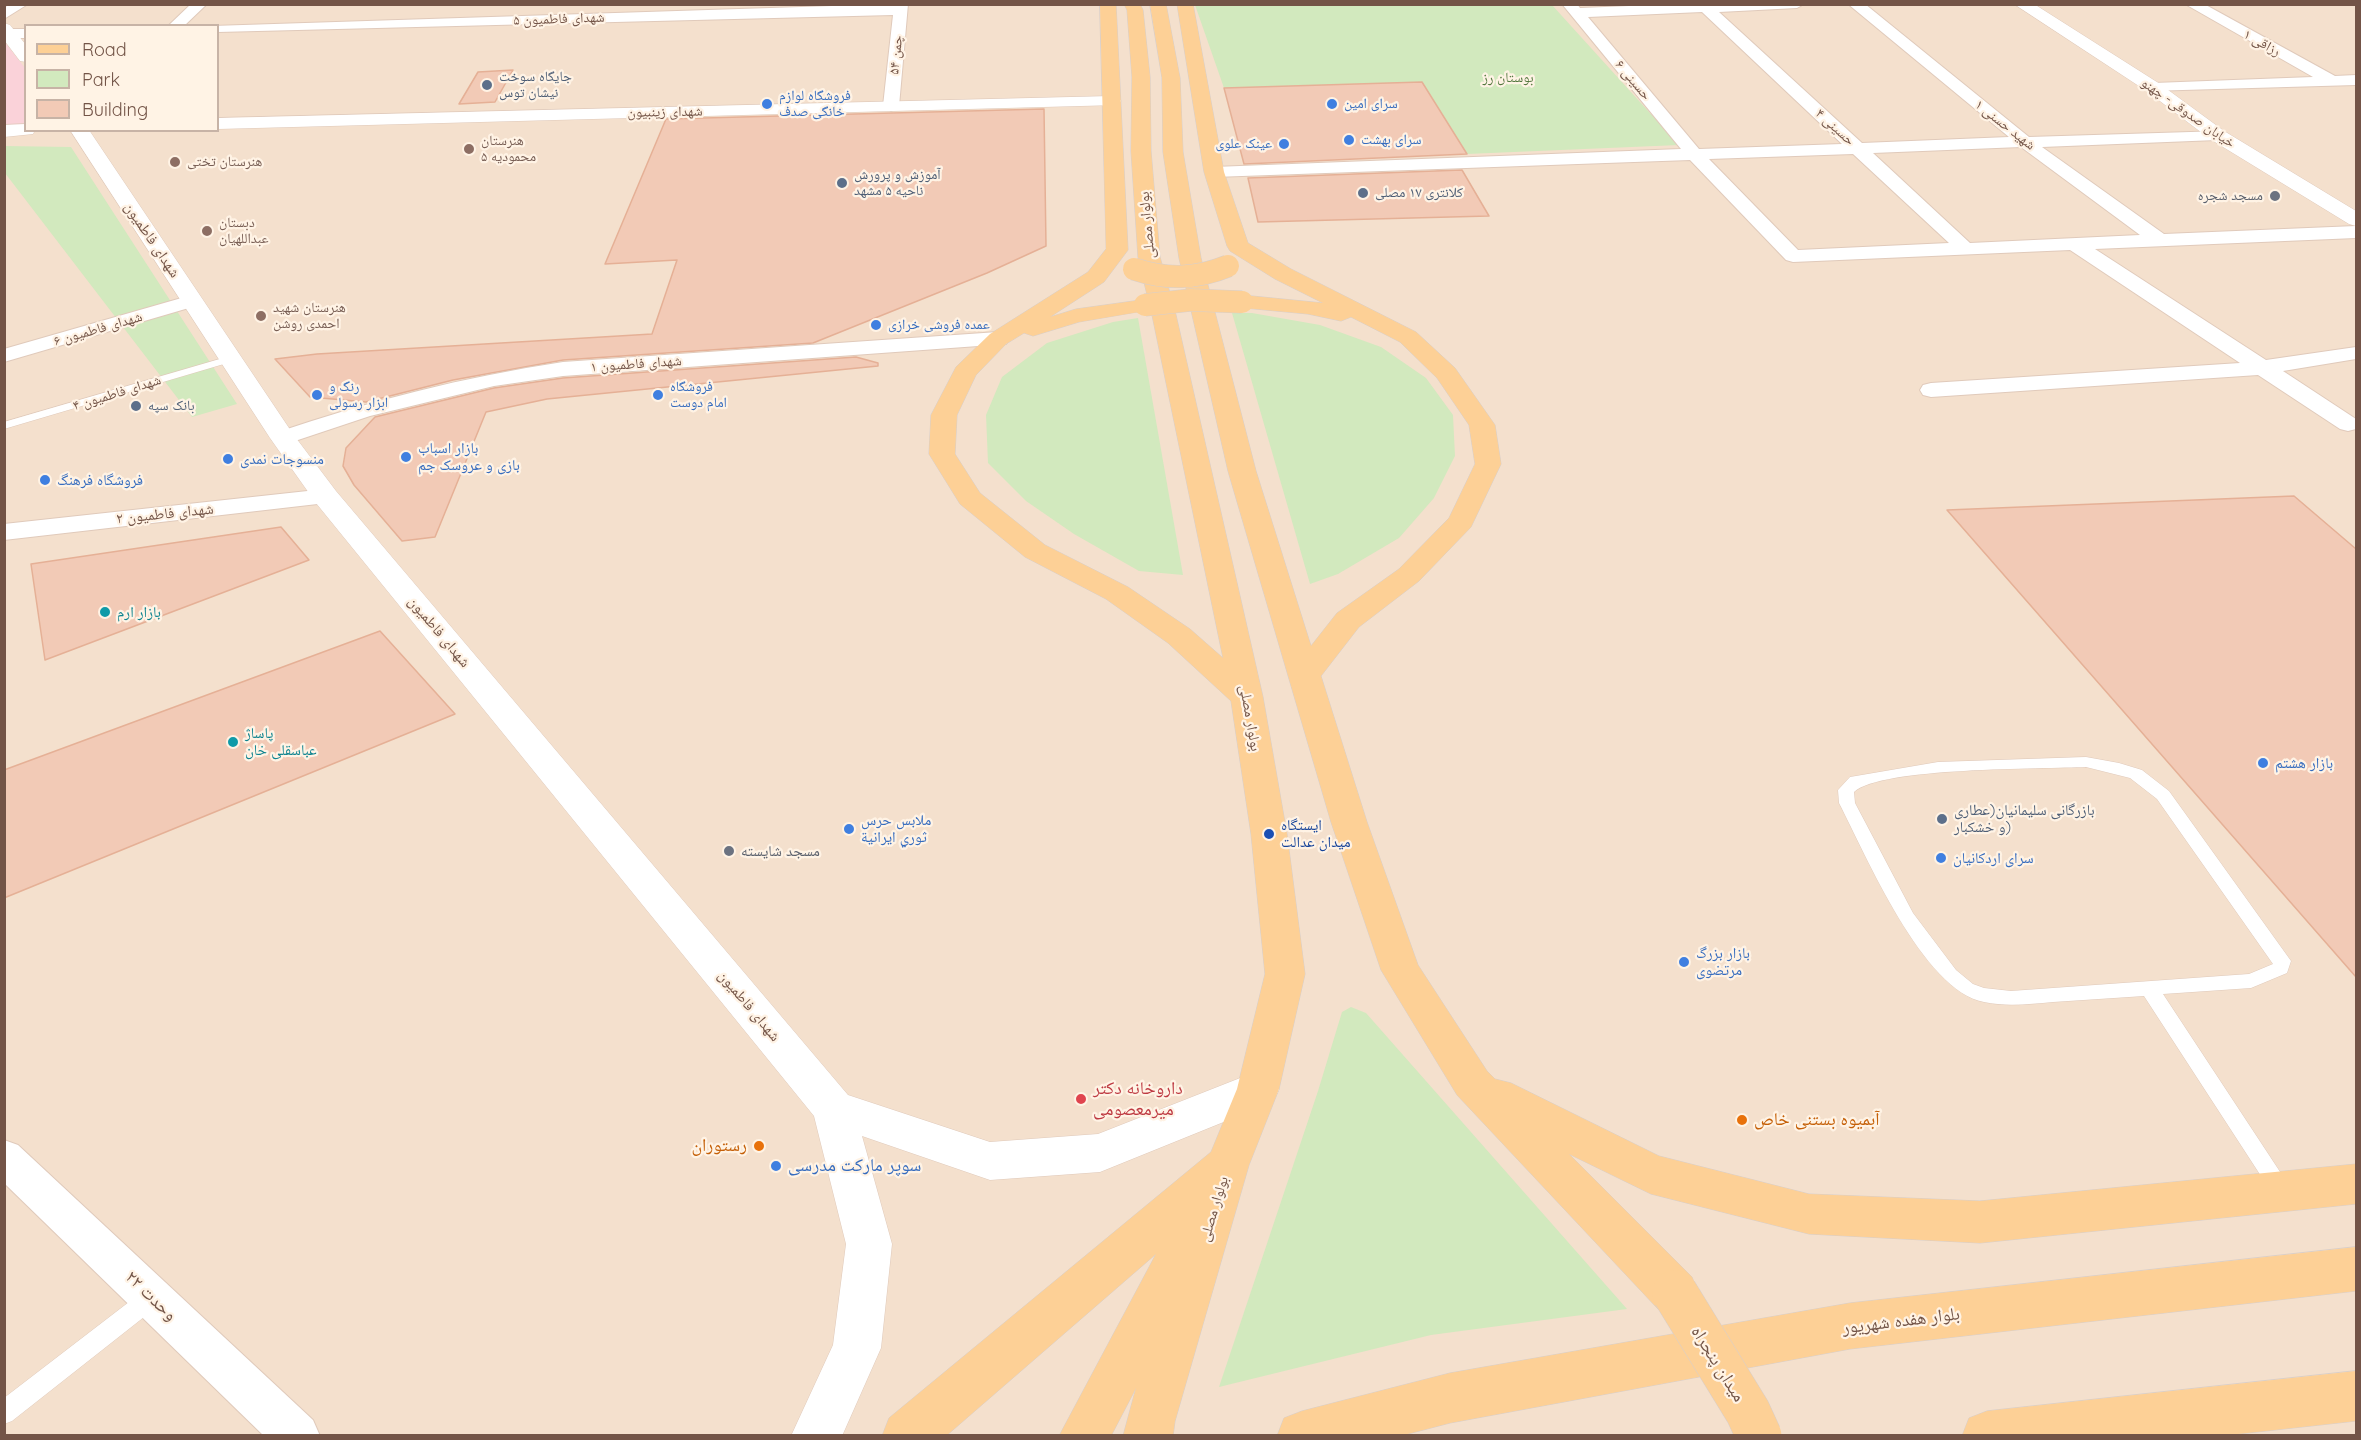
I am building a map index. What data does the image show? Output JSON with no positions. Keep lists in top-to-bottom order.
{
  "streets": {
    "main road": ["بولوار مصلی", "بلوار هفده شهریور", "میدان پنجراه"],
    "street": [
      "شهدای فاطمیون ۵",
      "رزاقی ۱",
      "چمن ۵۴",
      "حسینی ۶",
      "شهدای زینبیون",
      "خیابان صدوقی- چهنو",
      "شهید حسنی ۱",
      "حسینی ۴",
      "شهدای فاطمیون",
      "شهدای فاطمیون ۶",
      "شهدای فاطمیون ۱",
      "شهدای فاطمیون ۲",
      "وحدت ۲۲"
    ],
    "lane": ["شهدای فاطمیون ۴"]
  },
  "crossings": [
    ["شهدای فاطمیون ۵", "چمن ۵۴"],
    ["چمن ۵۴", "شهدای زینبیون"],
    ["حسینی ۶", "شهید حسنی ۱"],
    ["حسینی ۶", "حسینی ۴"],
    ["شهدای فاطمیون", "شهدای فاطمیون ۶"],
    ["شهدای فاطمیون", "شهدای فاطمیون ۱"],
    ["شهدای فاطمیون", "شهدای فاطمیون ۴"],
    ["شهدای فاطمیون", "شهدای فاطمیون ۲"]
  ],
  "parks": ["بوستان رز"],
  "places": [
    "جایگاه سوخت نیشان توس",
    "فروشگاه لوازم خانگی صدف",
    "سرای امین",
    "سرای بهشت",
    "عینک علوی",
    "هنرستان محمودیه ۵",
    "هنرستان تختی",
    "آموزش و پرورش ناحیه ۵ مشهد",
    "کلانتری ۱۷ مصلی",
    "مسجد شجره",
    "دبستان عبداللهیان",
    "هنرستان شهید احمدی روشن",
    "عمده فروشی خرازی",
    "رنگ و ابزار رسولی",
    "فروشگاه امام دوست",
    "بانک سپه",
    "بازار اسباب بازی و عروسک جم",
    "منسوجات نمدی",
    "فروشگاه فرهنگ",
    "بازار ارم",
    "پاساژ عباسقلی خان",
    "بازار هشتم",
    "بازرگانی سلیمانیان(عطاری و خشکبار)",
    "ملابس حرس ثوري ايرانية",
    "ایستگاه میدان عدالت",
    "مسجد شایسته",
    "سرای اردکانیان",
    "بازار بزرگ مرتضوی",
    "داروخانه دکتر میرمعصومی",
    "آبمیوه بستنی خاص",
    "رستوران",
    "سوپر مارکت مدرسی"
  ],
  "legend": ["Road", "Park", "Building"]
}
